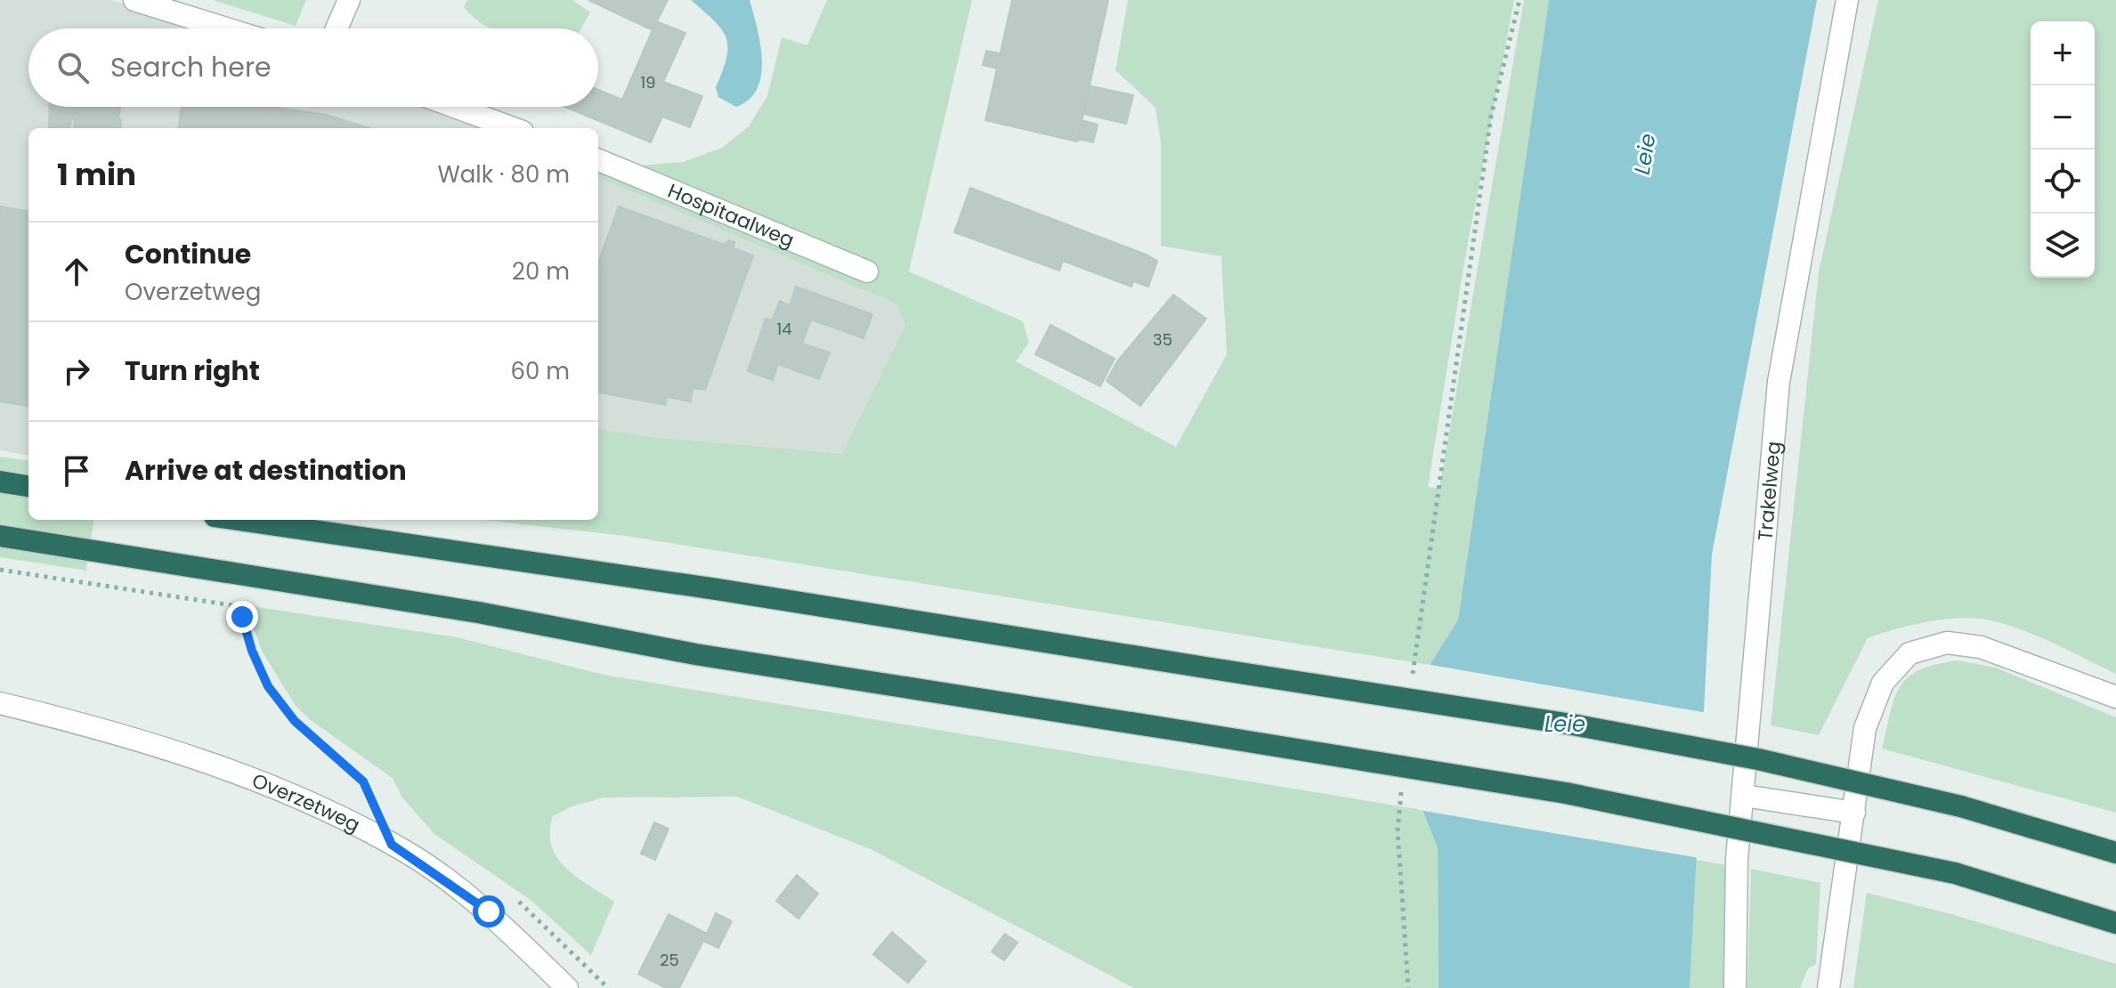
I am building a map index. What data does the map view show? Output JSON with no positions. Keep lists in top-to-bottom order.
{
  "streets": {
    "street": ["Hospitaalweg", "Trakelweg", "Overzetweg"]
  },
  "water": ["Leie"],
  "house_numbers": [
    "19",
    "14",
    "35",
    "25"
  ],
  "page": {
    "map_buttons": ["+", "−"],
    "search": "Search here",
    "heading": ["1 min", "Walk · 80 m"],
    "list": [
      ["Continue", "Overzetweg", "20 m"],
      ["Turn right", "60 m"],
      "Arrive at destination"
    ]
  }
}
